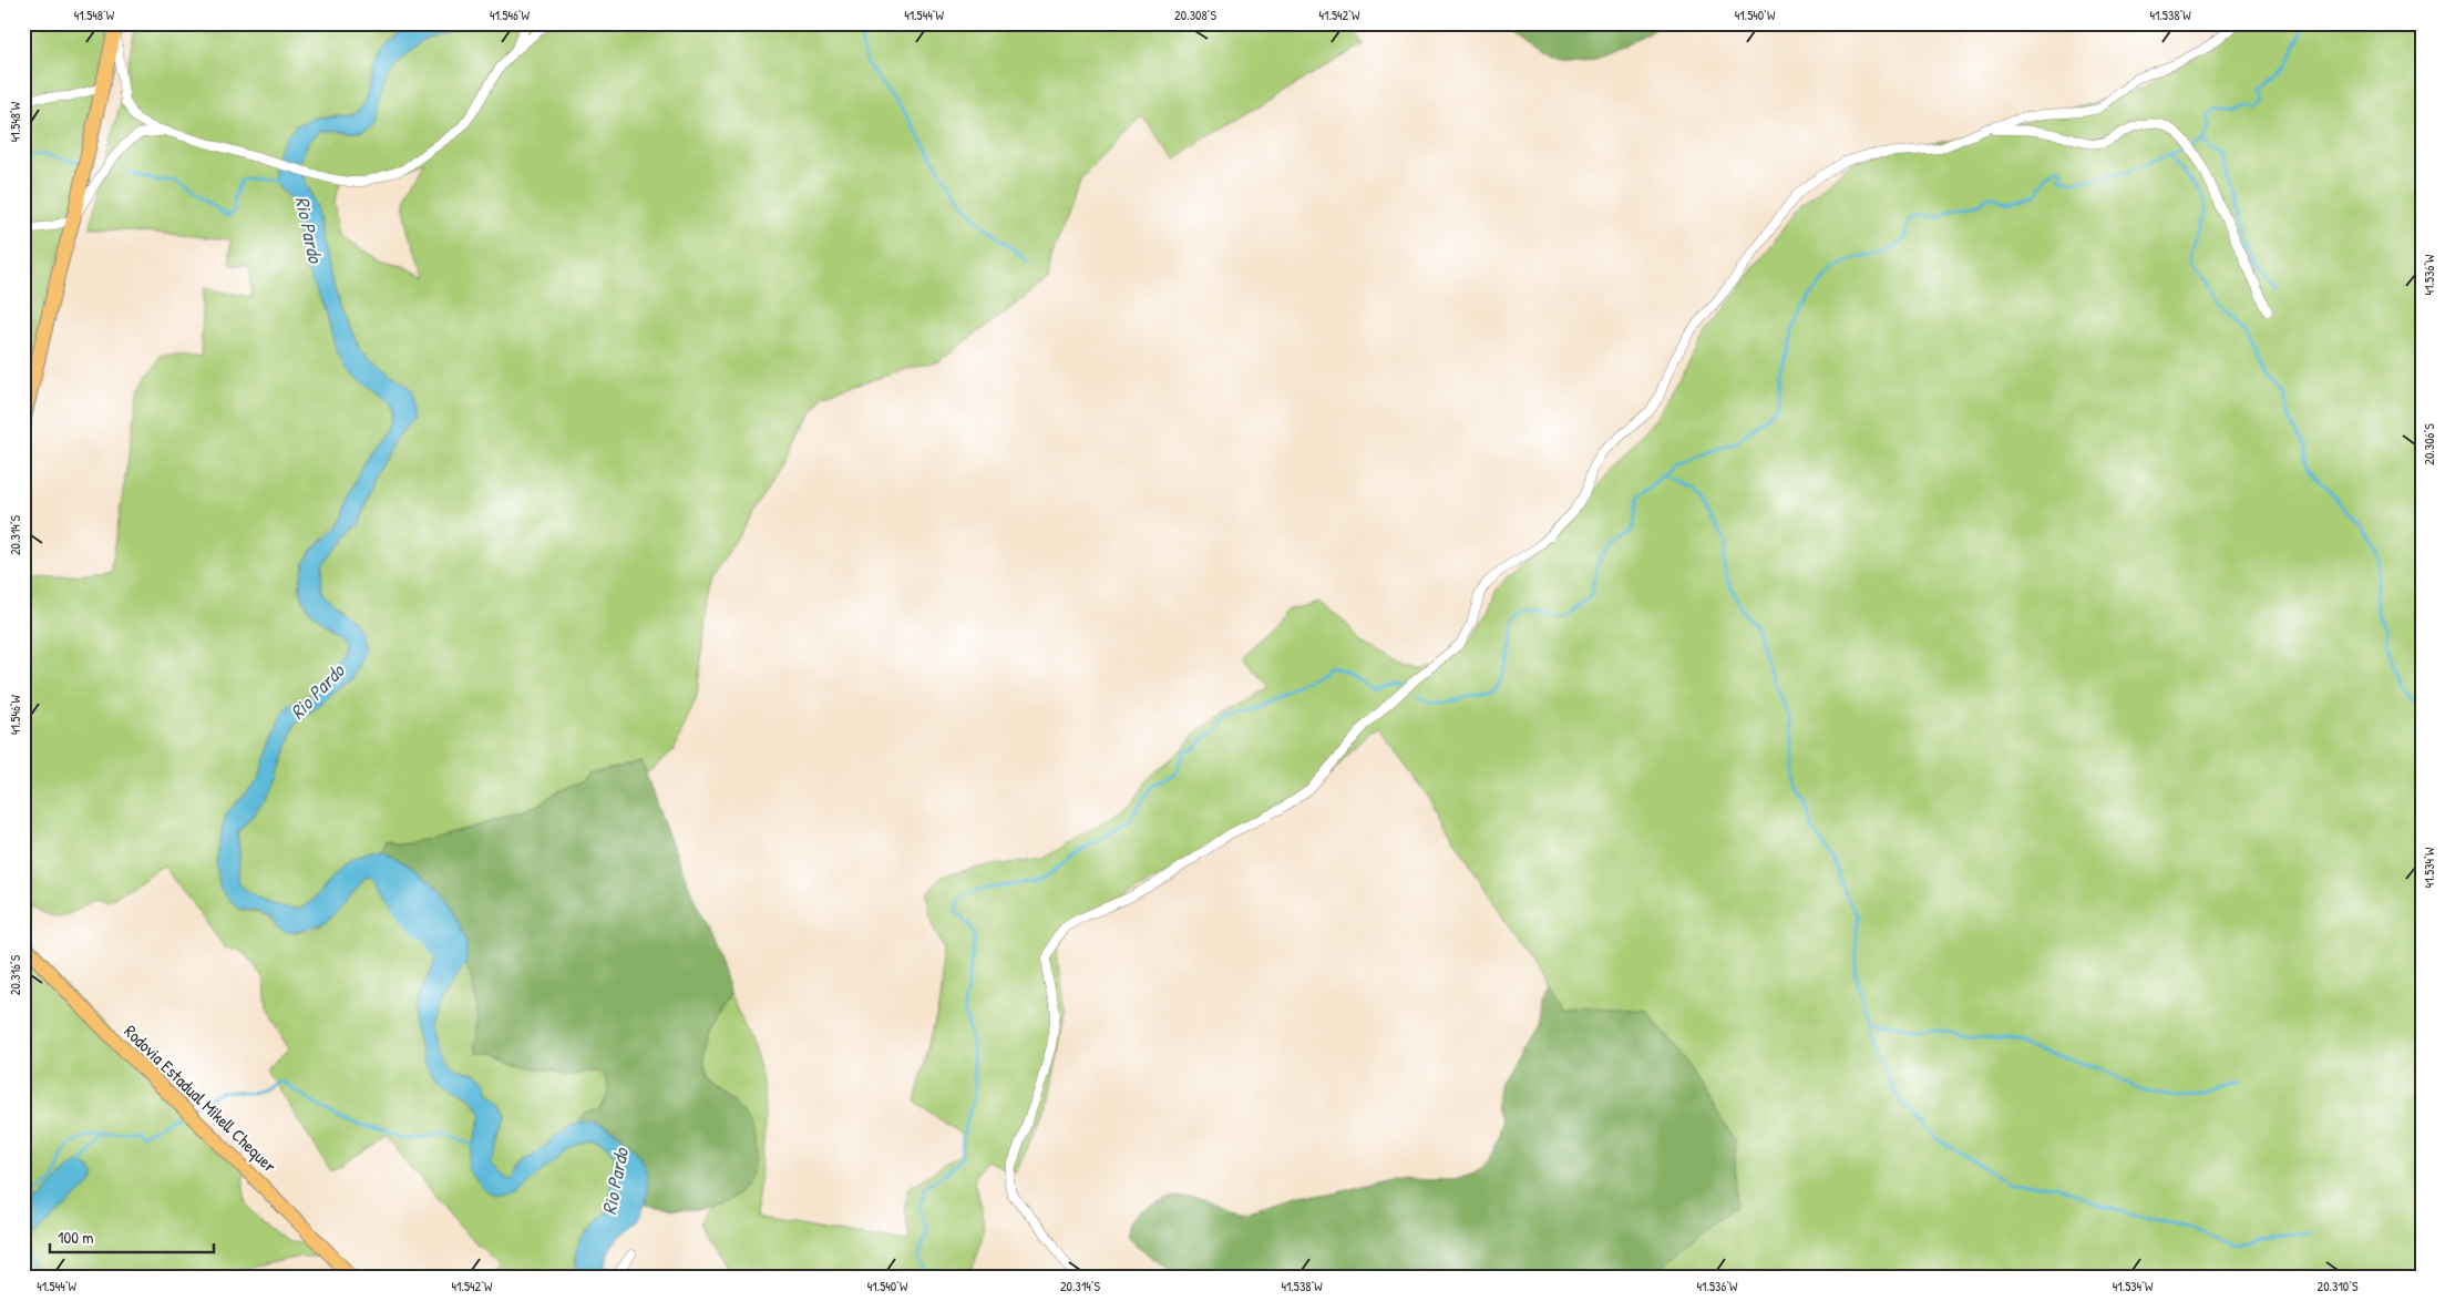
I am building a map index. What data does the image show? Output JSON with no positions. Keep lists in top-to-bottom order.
{
  "streets": {
    "main road": ["Rodovia Estadual Mikell Chequer"]
  },
  "water": ["Rio Pardo"],
  "scale_bar": "100 m",
  "coordinates": [
    "41.548°W",
    "41.546°W",
    "41.544°W",
    "20.308°S",
    "41.542°W",
    "41.540°W",
    "41.538°W",
    "41.536°W",
    "20.306°S",
    "20.314°S",
    "41.534°W",
    "20.316°S",
    "20.310°S"
  ]
}
